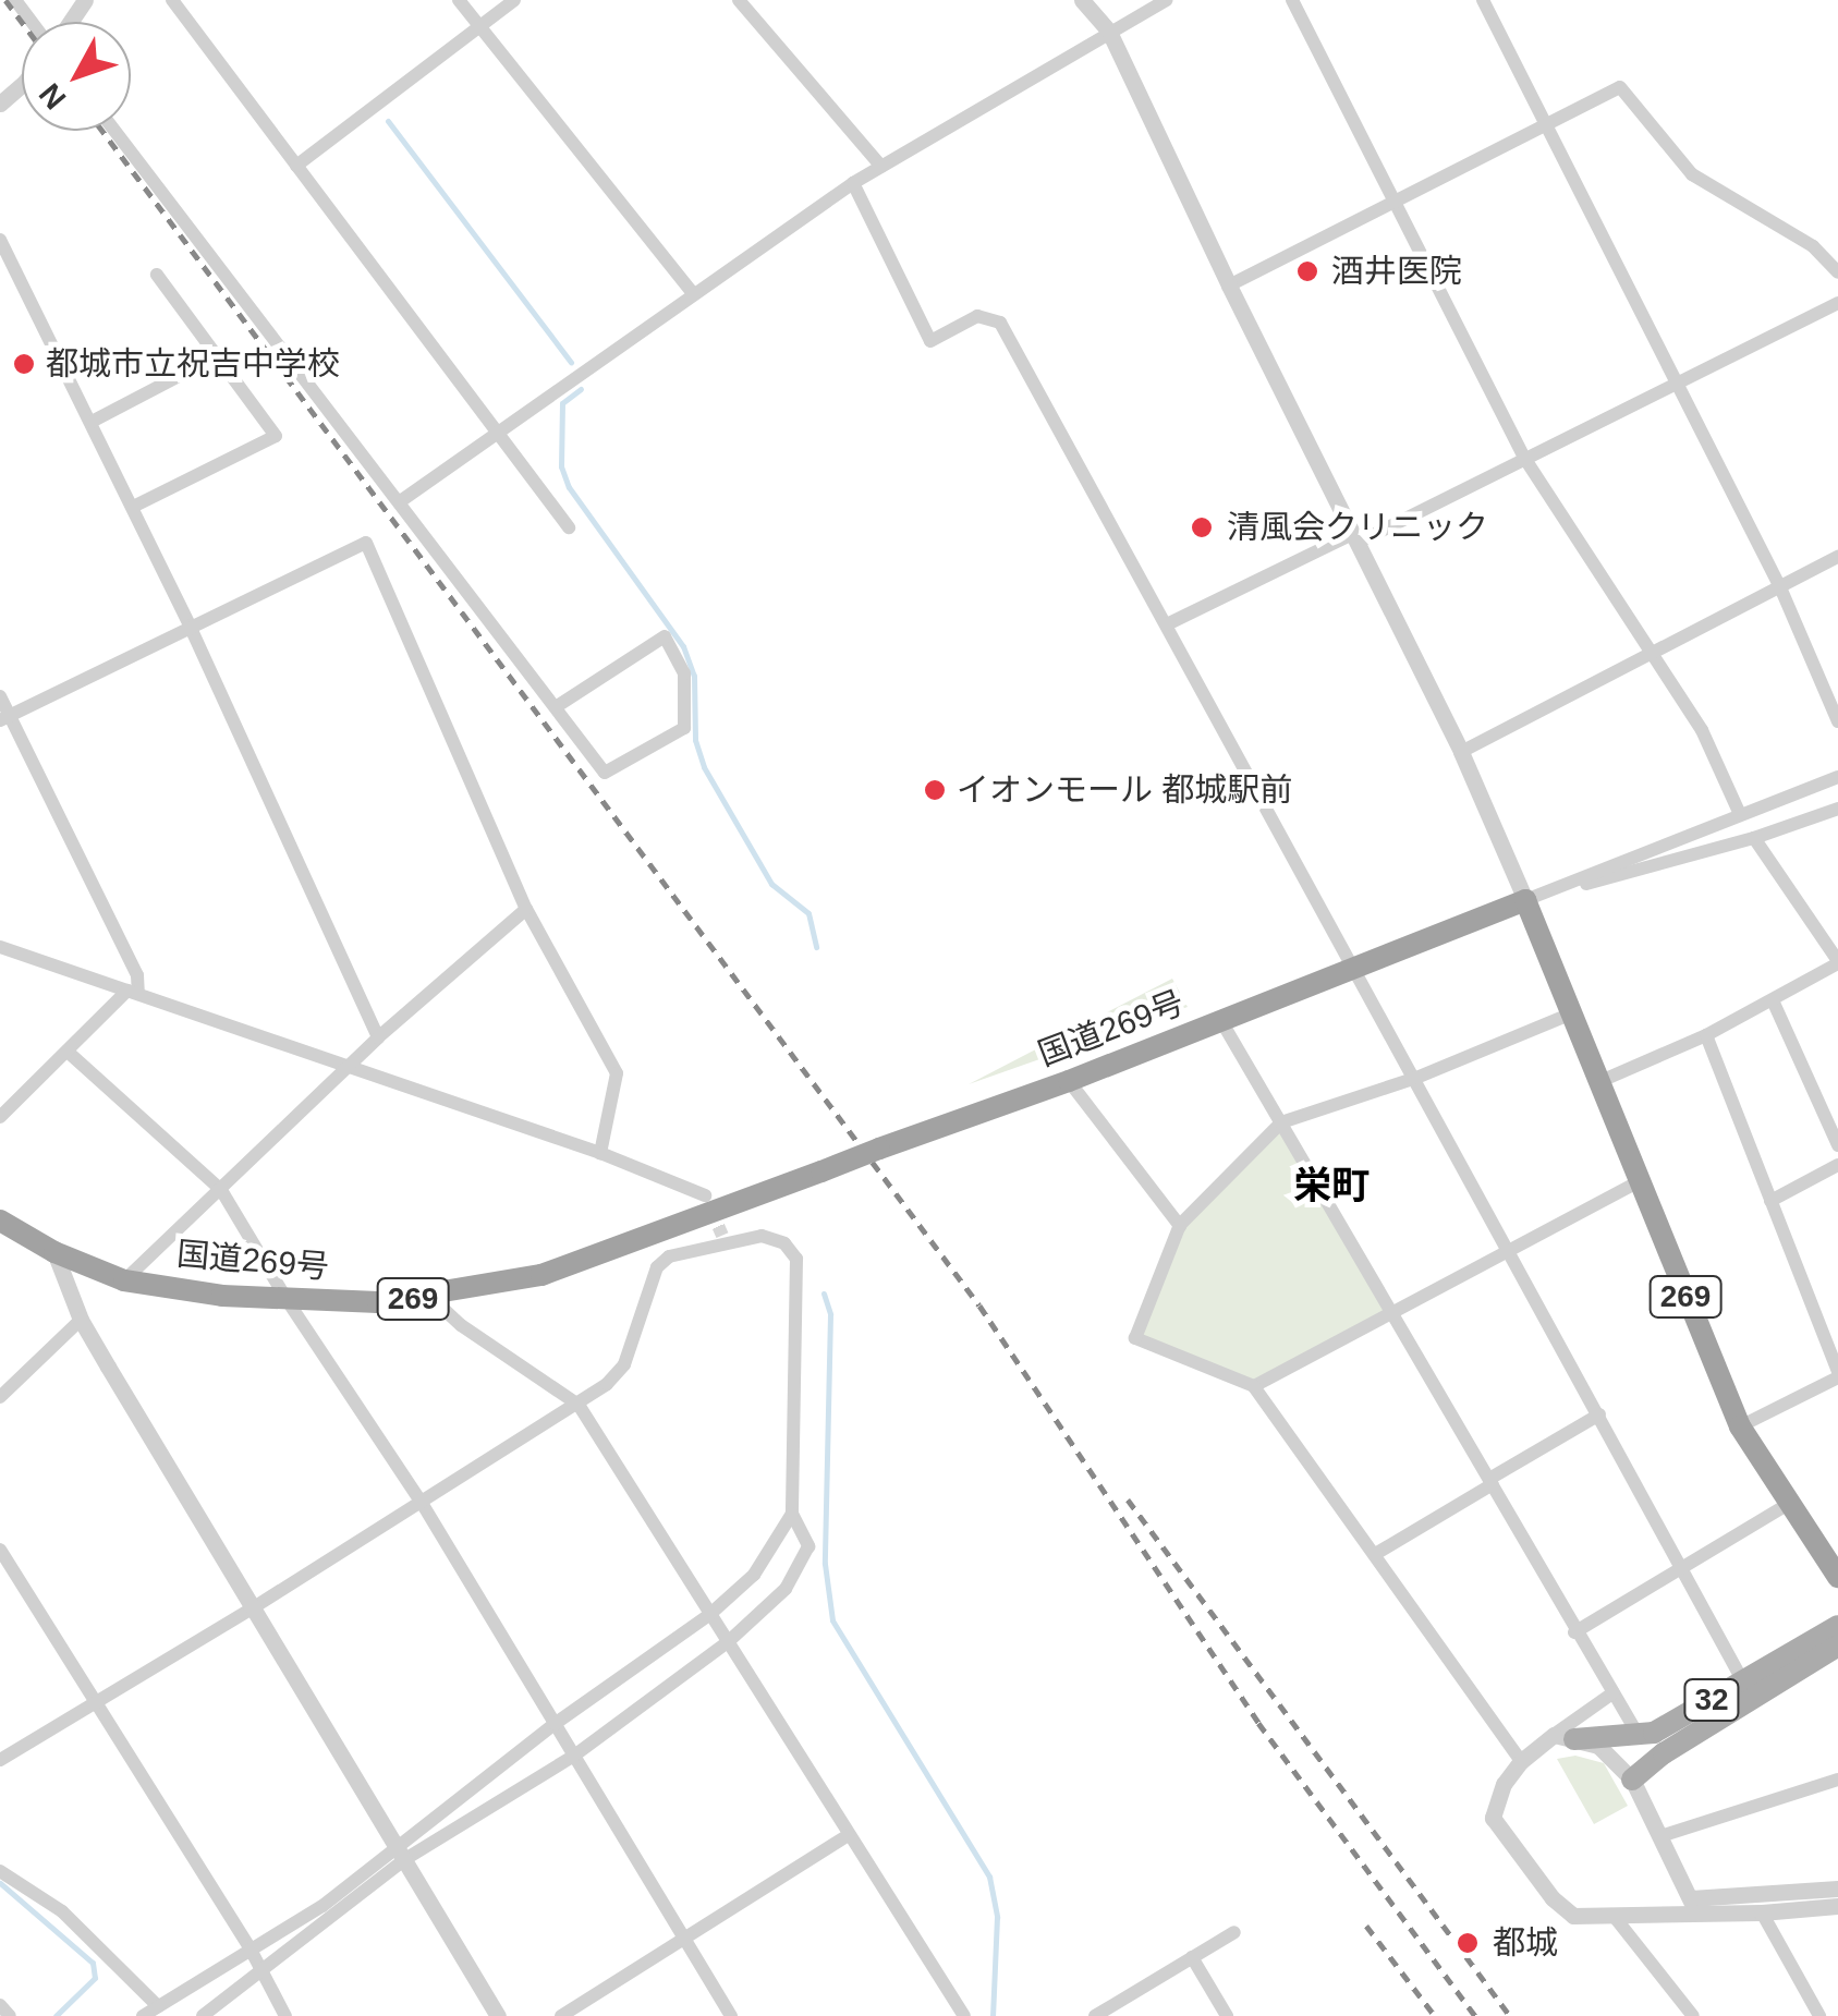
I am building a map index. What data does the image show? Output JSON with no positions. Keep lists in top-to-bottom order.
{
  "streets": {
    "highway": ["国道269号", "269"],
    "main road": ["32"]
  },
  "crossings": [
    ["国道269号", "269"]
  ],
  "districts": ["栄町"],
  "places": [
    "酒井医院",
    "都城市立祝吉中学校",
    "清風会クリニック",
    "イオンモール 都城駅前",
    "都城"
  ],
  "north": "bottom left"
}
